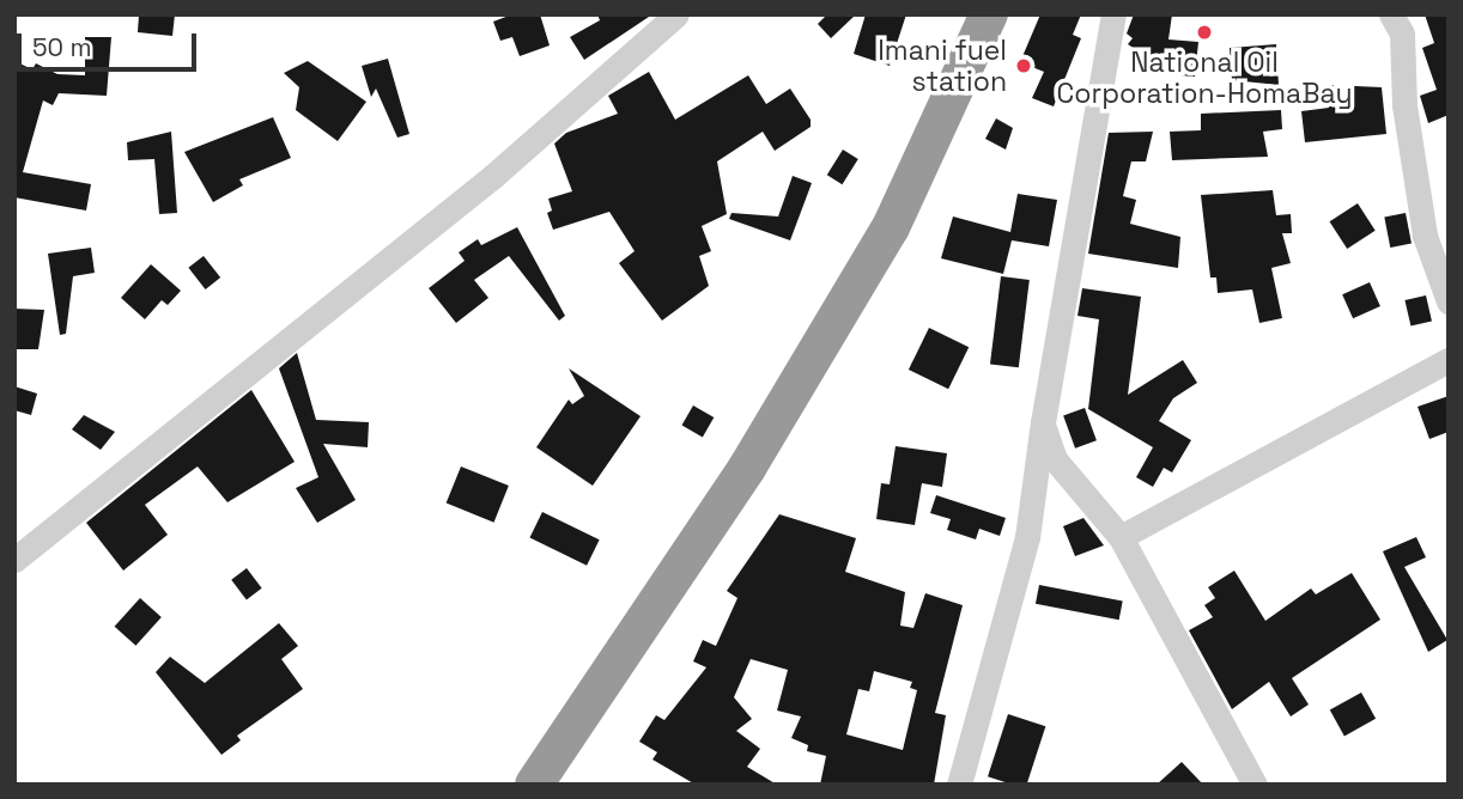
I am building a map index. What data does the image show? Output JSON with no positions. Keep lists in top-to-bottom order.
{
  "places": ["National Oil Corporation-HomaBay", "Imani fuel station"],
  "scale_bar": "50 m"
}
